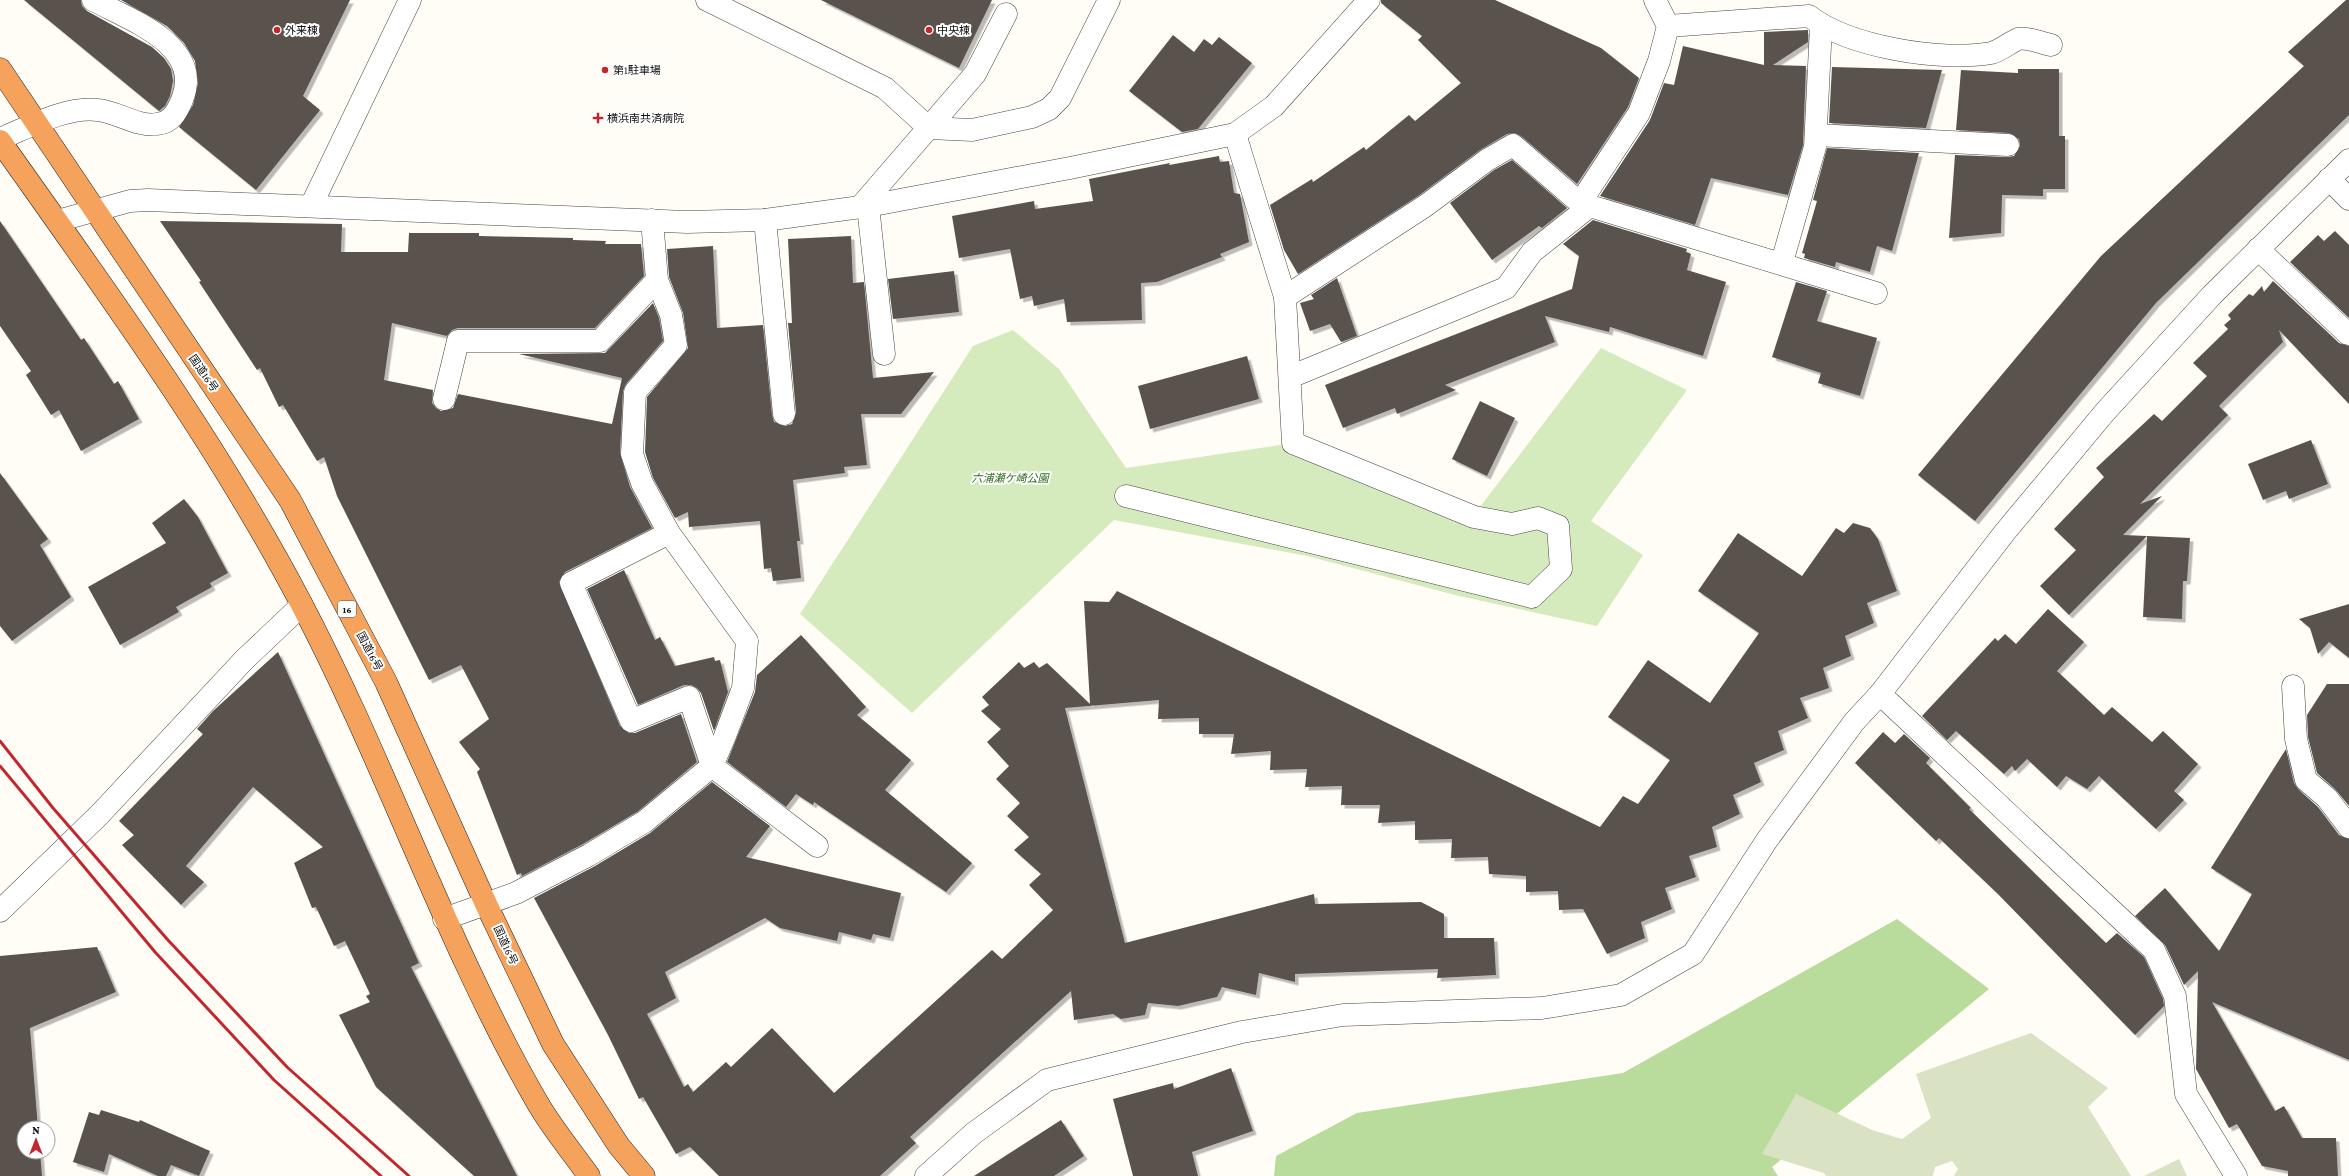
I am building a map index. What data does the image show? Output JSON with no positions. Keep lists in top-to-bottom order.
{
  "streets": {
    "highway": ["国道16号", "16"]
  },
  "parks": ["六浦瀬ケ崎公園"],
  "places": {
    "other": ["外来棟", "中央棟", "第1駐車場"],
    "health": ["横浜南共済病院"]
  },
  "north": "top"
}
